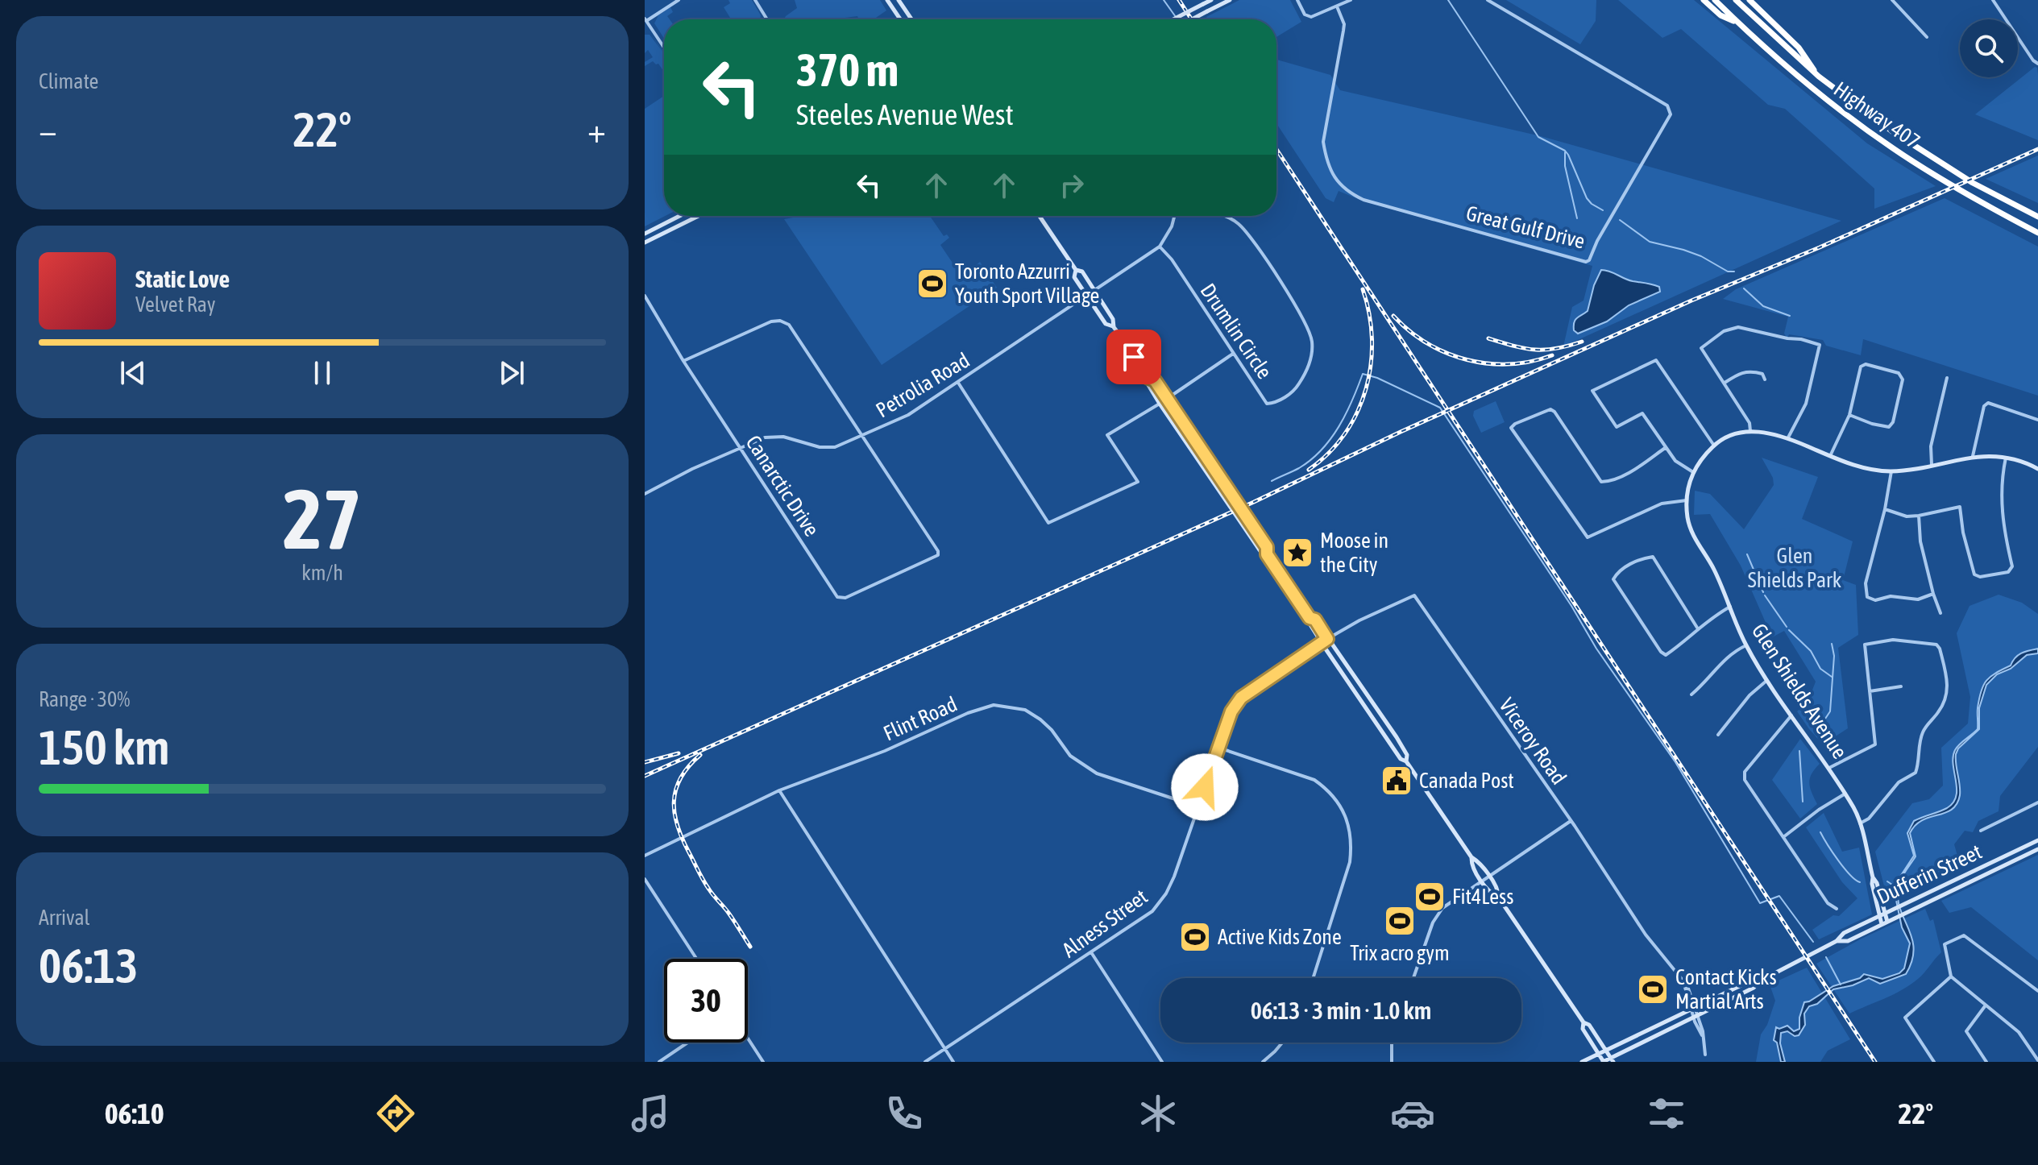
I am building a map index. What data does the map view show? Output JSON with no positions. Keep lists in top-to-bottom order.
{
  "streets": {
    "highway": ["Highway 407"],
    "main road": ["Glen Shields Avenue", "Dufferin Street"],
    "street": [
      "Great Gulf Drive",
      "Drumlin Circle",
      "Petrolia Road",
      "Canarctic Drive",
      "Flint Road",
      "Viceroy Road",
      "Alness Street"
    ]
  },
  "crossings": [
    ["Drumlin Circle", "Petrolia Road"],
    ["Petrolia Road", "Canarctic Drive"],
    ["Glen Shields Avenue", "Dufferin Street"],
    ["Flint Road", "Alness Street"],
    ["Viceroy Road", "Dufferin Street"],
    ["Viceroy Road", "Alness Street"]
  ],
  "parks": ["Glen Shields Park"],
  "places": {
    "sports": [
      "Toronto Azzurri Youth Sport Village",
      "Fit4Less",
      "Trix acro gym",
      "Active Kids Zone",
      "Contact Kicks Martial Arts"
    ],
    "place": ["Moose in the City"],
    "public building": ["Canada Post"]
  },
  "page": {
    "tile": [
      "Climate",
      ["27", "km/h"],
      ["Range · 30%", "150 km"],
      ["Arrival", "06:13"]
    ],
    "turn": ["370 m", "Steeles Avenue West"],
    "heat": ["−", "22°", "+"],
    "song": ["Static Love", "Velvet Ray"],
    "limit": "30",
    "trip": "06:13 · 3 min · 1.0 km",
    "tabs": ["06:10", "22°"]
  }
}
